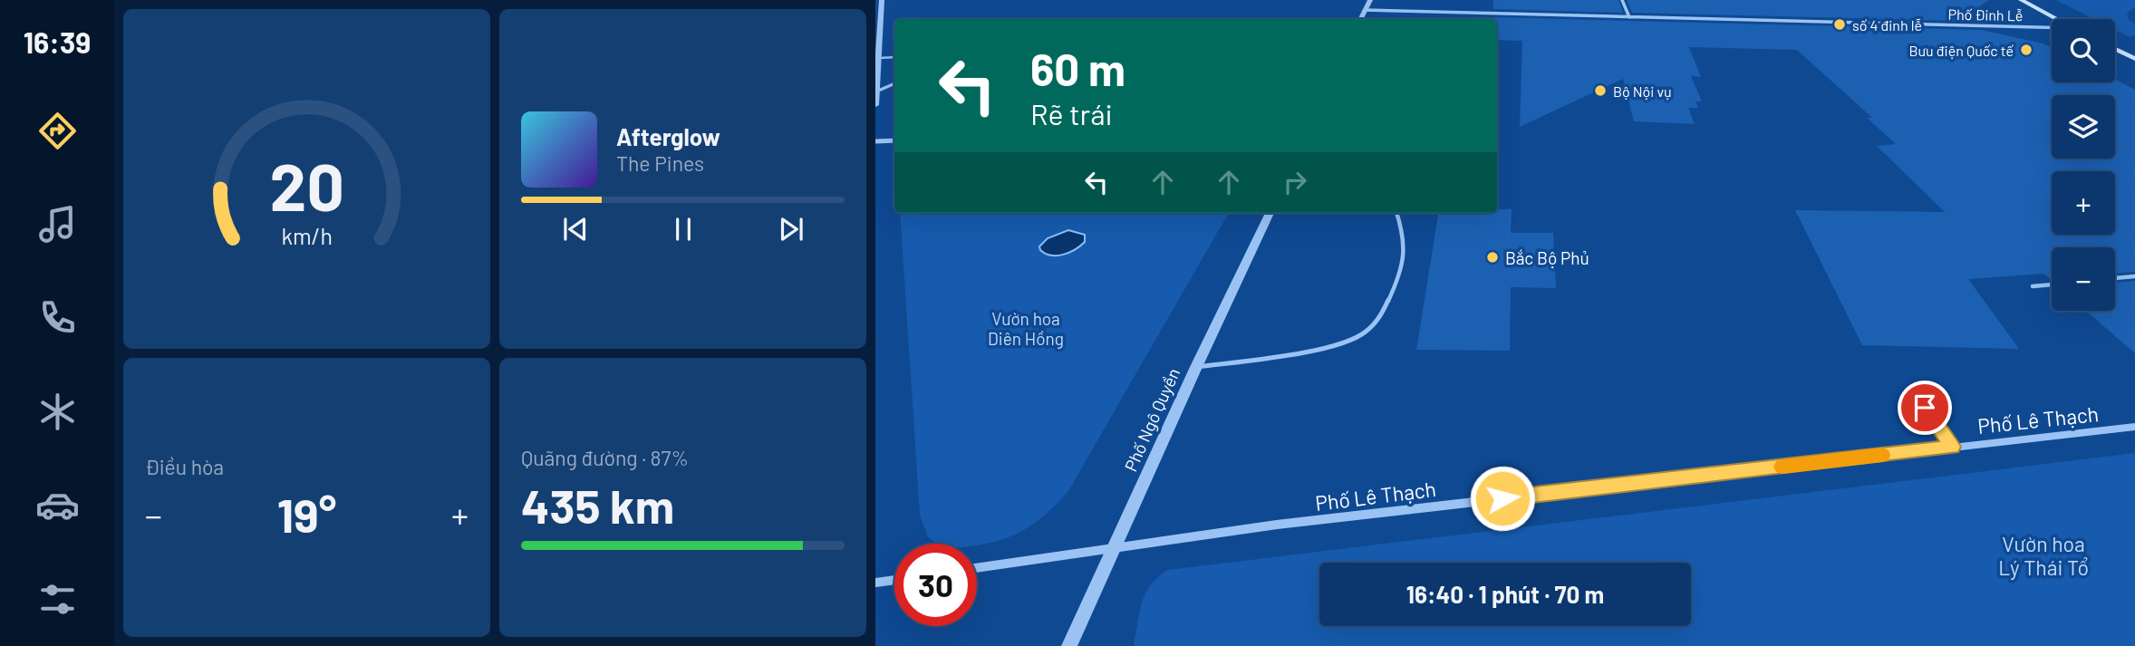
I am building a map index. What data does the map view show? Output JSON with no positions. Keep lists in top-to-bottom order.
{
  "streets": {
    "street": ["Phố Đinh Lễ", "Phố Ngô Quyền", "Phố Lê Thạch"]
  },
  "crossings": [
    ["Phố Ngô Quyền", "Phố Lê Thạch"]
  ],
  "parks": ["Vườn hoa Diên Hồng", "Vườn hoa Lý Thái Tổ"],
  "places": [
    "số 4 đinh lễ",
    "Bưu điện Quốc tế",
    "Bộ Nội vụ",
    "Bắc Bộ Phủ"
  ],
  "page": {
    "tabs": "16:39",
    "map_buttons": ["+", "−"],
    "turn": ["60 m", "Rẽ trái"],
    "song": ["Afterglow", "The Pines"],
    "tile": [
      "Điều hòa",
      ["Quãng đường · 87%", "435 km"]
    ],
    "heat": ["−", "19°", "+"],
    "limit": "30",
    "trip": "16:40 · 1 phút · 70 m",
    "gauge": ["20", "km/h"]
  }
}
